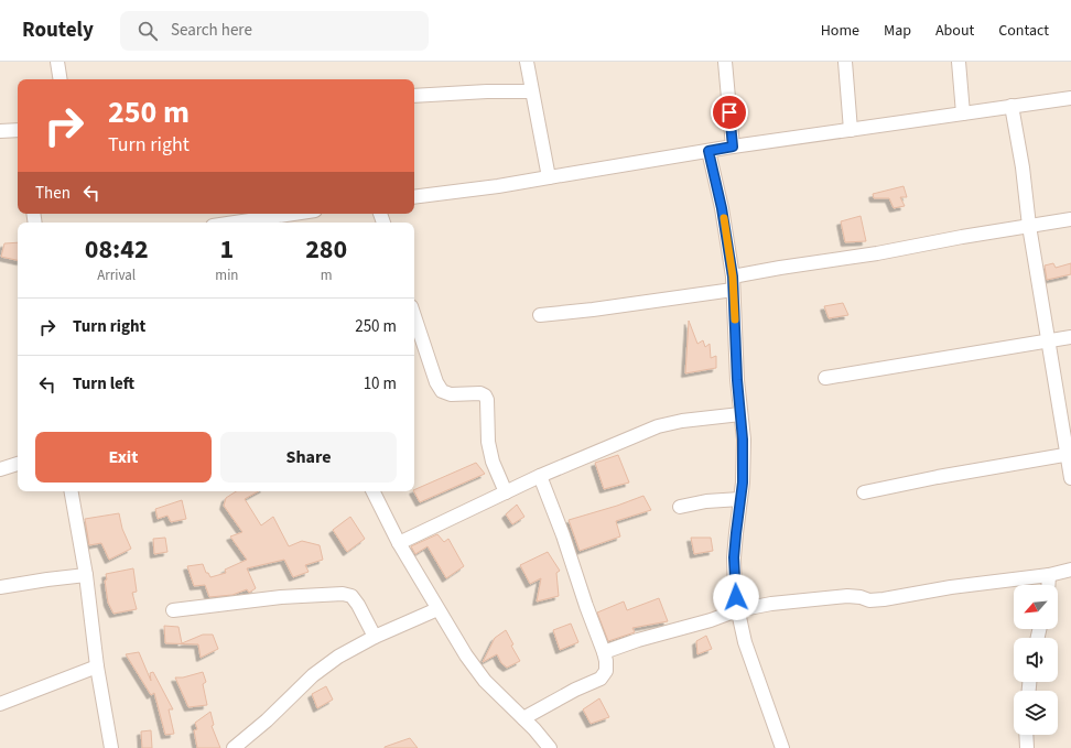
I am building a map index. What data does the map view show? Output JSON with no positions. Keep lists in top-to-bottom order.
{
  "north": "bottom left",
  "page": {
    "header": "Routely",
    "search": "Search here",
    "nav": [
      "Home",
      "Map",
      "About",
      "Contact"
    ],
    "turn": ["250 m", "Turn right"],
    "then": "Then",
    "eta": [
      "08:42",
      "Arrival",
      "1",
      "min",
      "280",
      "m"
    ],
    "list": [
      {
        "name": "Turn right",
        "value": "250 m"
      },
      {
        "name": "Turn left",
        "value": "10 m"
      }
    ],
    "buttons": ["Exit", "Share"]
  }
}
